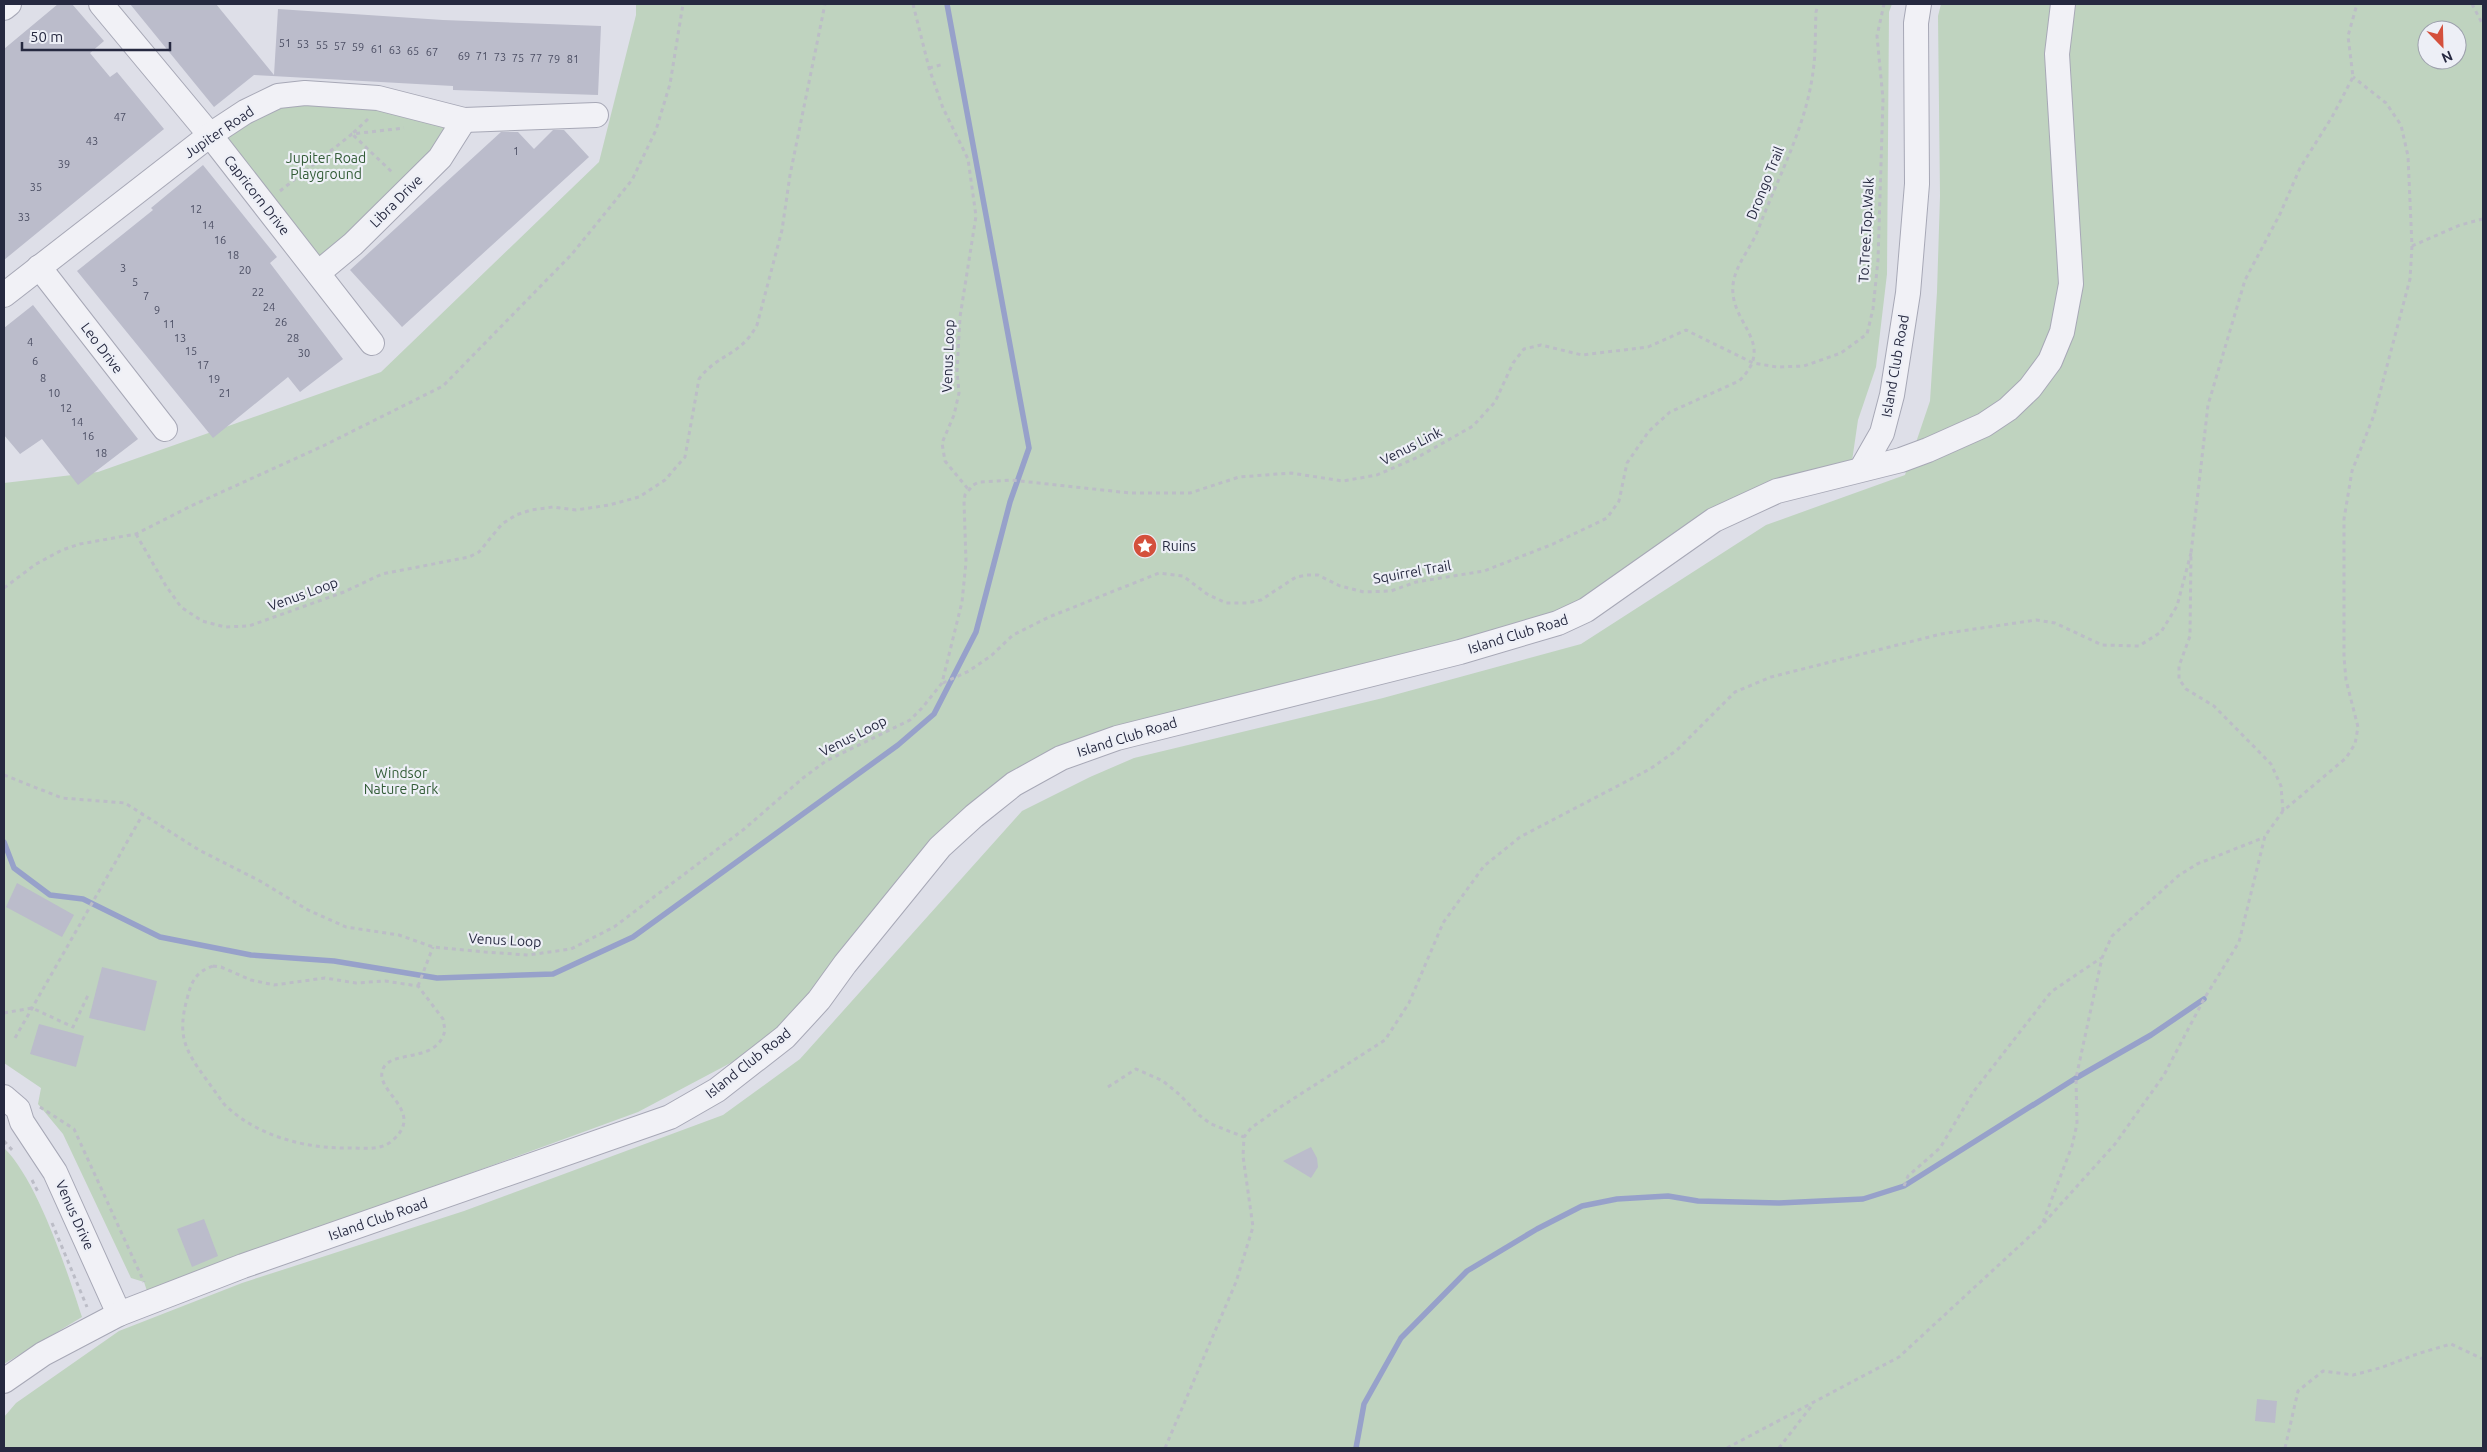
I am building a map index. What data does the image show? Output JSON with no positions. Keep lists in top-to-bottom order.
{
  "streets": {
    "street": [
      "Jupiter Road",
      "Capricorn Drive",
      "Libra Drive",
      "Leo Drive",
      "Island Club Road",
      "Venus Drive"
    ],
    "path": [
      "Drongo Trail",
      "To.Tree.Top.Walk",
      "Venus Loop",
      "Venus Link",
      "Squirrel Trail"
    ]
  },
  "crossings": [
    ["Jupiter Road", "Capricorn Drive"],
    ["Jupiter Road", "Libra Drive"],
    ["Jupiter Road", "Leo Drive"],
    ["Drongo Trail", "To.Tree.Top.Walk"],
    ["Drongo Trail", "Venus Link"],
    ["Drongo Trail", "Squirrel Trail"],
    ["Capricorn Drive", "Libra Drive"],
    ["To.Tree.Top.Walk", "Venus Link"],
    ["To.Tree.Top.Walk", "Squirrel Trail"],
    ["Venus Loop", "Venus Link"],
    ["Venus Loop", "Squirrel Trail"],
    ["Island Club Road", "Venus Drive"],
    ["Venus Link", "Squirrel Trail"]
  ],
  "parks": ["Jupiter Road Playground", "Windsor Nature Park"],
  "places": {
    "place": ["Ruins"]
  },
  "house_numbers": [
    "51",
    "53",
    "55",
    "57",
    "59",
    "61",
    "63",
    "65",
    "67",
    "69",
    "71",
    "73",
    "75",
    "77",
    "79",
    "81",
    "47",
    "43",
    "1",
    "39",
    "35",
    "12",
    "33",
    "14",
    "16",
    "18",
    "3",
    "20",
    "5",
    "22",
    "7",
    "24",
    "9",
    "26",
    "11",
    "13",
    "28",
    "4",
    "15",
    "30",
    "6",
    "17",
    "8",
    "19",
    "10",
    "21",
    "12",
    "14",
    "16",
    "18"
  ],
  "scale_bar": "50 m",
  "north": "bottom right"
}
